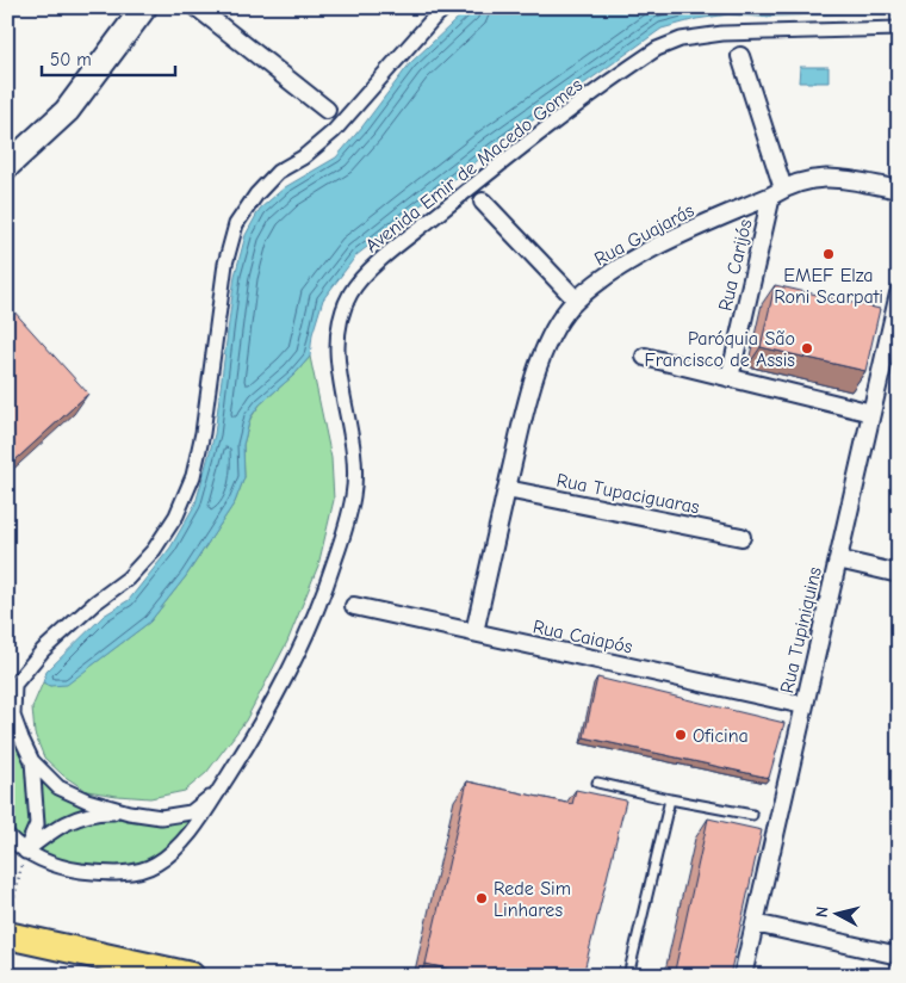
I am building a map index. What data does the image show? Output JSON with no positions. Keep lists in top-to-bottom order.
{
  "streets": {
    "street": [
      "Avenida Emir de Macedo Gomes",
      "Rua Guajarás",
      "Rua Carijós",
      "Rua Tupaciguaras",
      "Rua Tupiniquins",
      "Rua Caiapós"
    ]
  },
  "crossings": [
    ["Rua Guajarás", "Rua Carijós"],
    ["Rua Guajarás", "Rua Tupaciguaras"],
    ["Rua Guajarás", "Rua Caiapós"],
    ["Rua Tupiniquins", "Rua Caiapós"]
  ],
  "places": [
    "EMEF Elza Roni Scarpati",
    "Paróquia São Francisco de Assis",
    "Oficina",
    "Rede Sim Linhares"
  ],
  "scale_bar": "50 m",
  "north": "left"
}
